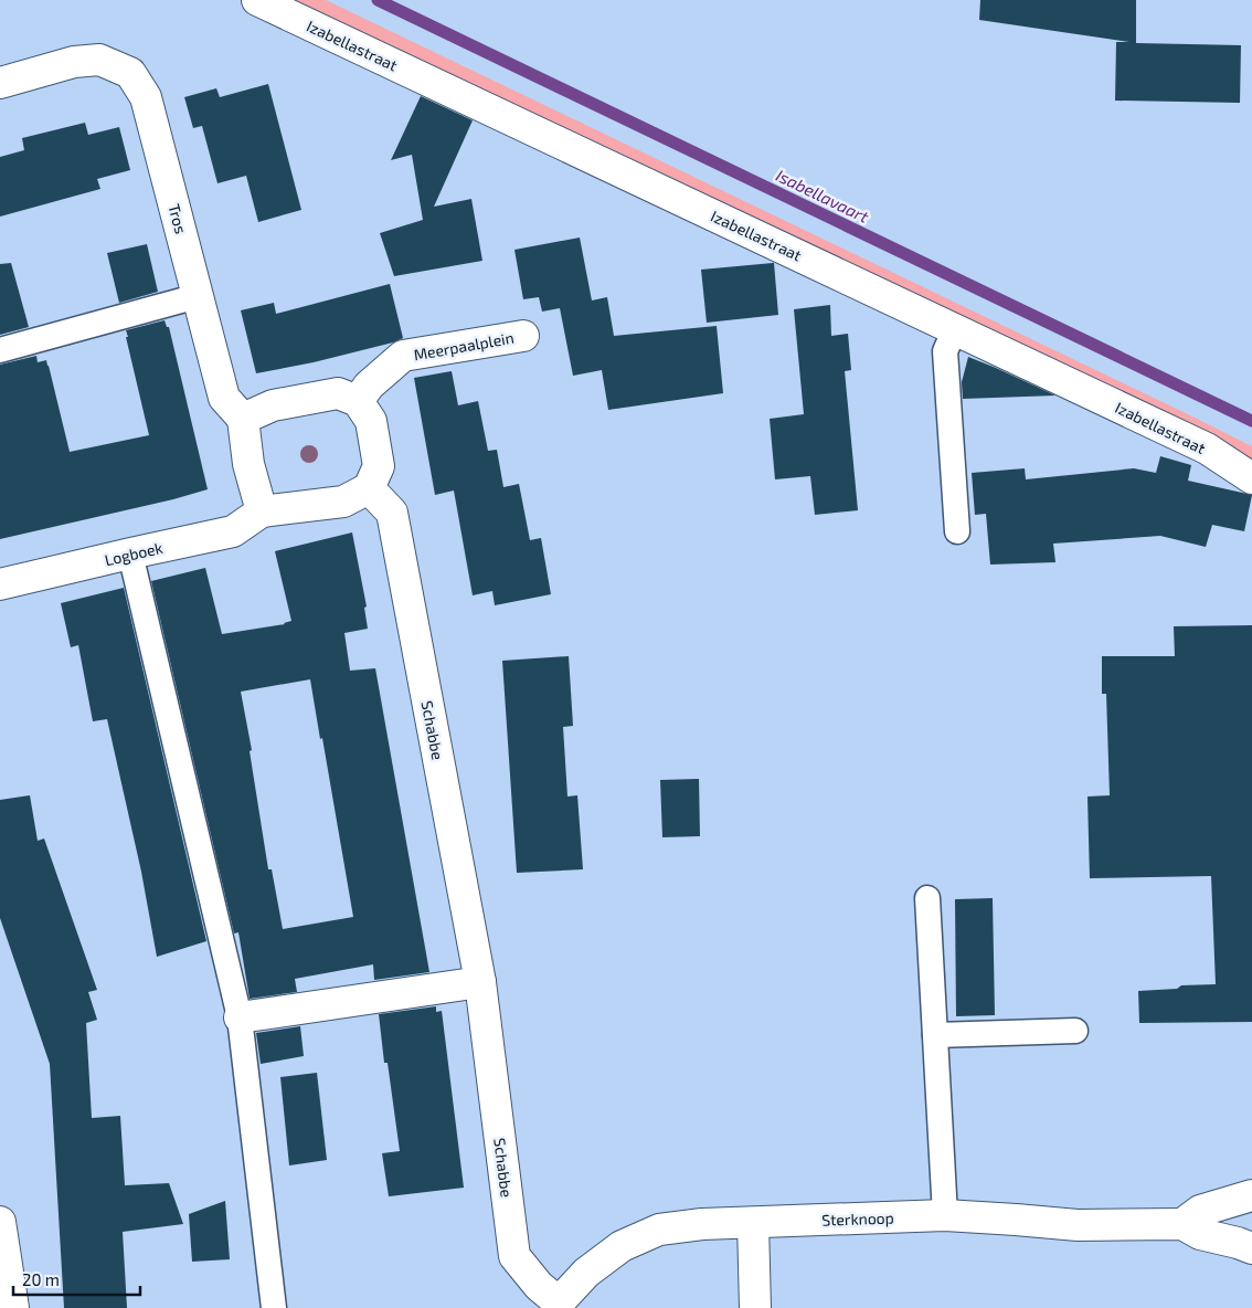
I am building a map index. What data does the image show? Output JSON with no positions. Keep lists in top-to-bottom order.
{
  "streets": {
    "street": [
      "Izabellastraat",
      "Tros",
      "Meerpaalplein",
      "Logboek",
      "Schabbe",
      "Sterknoop"
    ]
  },
  "crossings": [
    ["Tros", "Meerpaalplein"],
    ["Tros", "Logboek"],
    ["Tros", "Schabbe"],
    ["Meerpaalplein", "Logboek"],
    ["Meerpaalplein", "Schabbe"],
    ["Logboek", "Schabbe"],
    ["Schabbe", "Sterknoop"]
  ],
  "water": ["Isabellavaart"],
  "scale_bar": "20 m"
}
